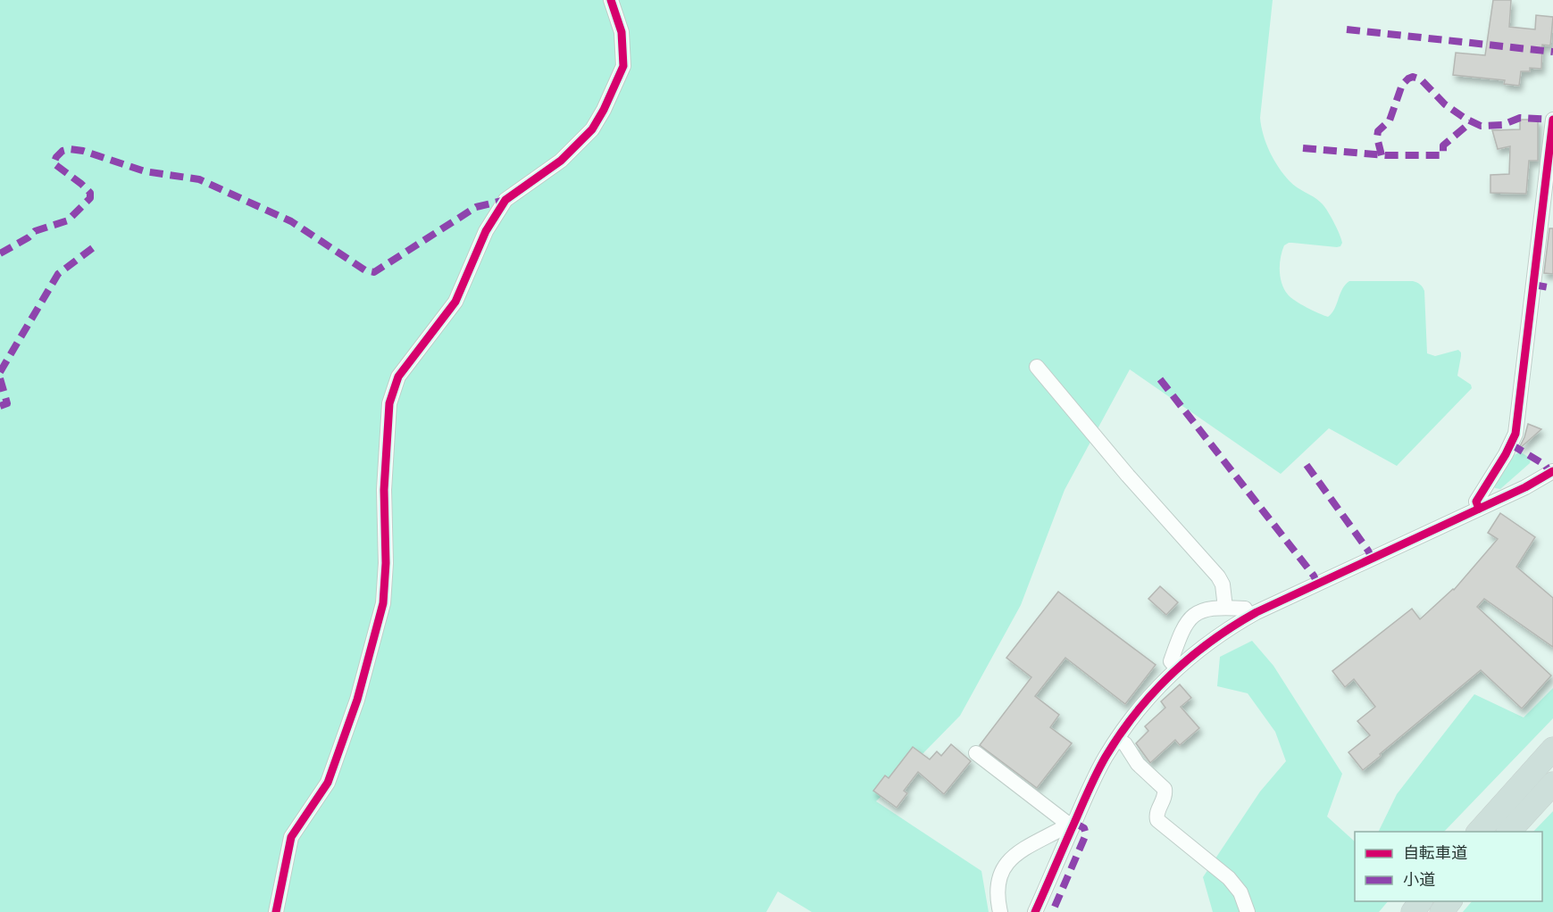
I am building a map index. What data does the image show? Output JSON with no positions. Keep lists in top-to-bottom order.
{
  "legend": ["自転車道", "小道"]
}
